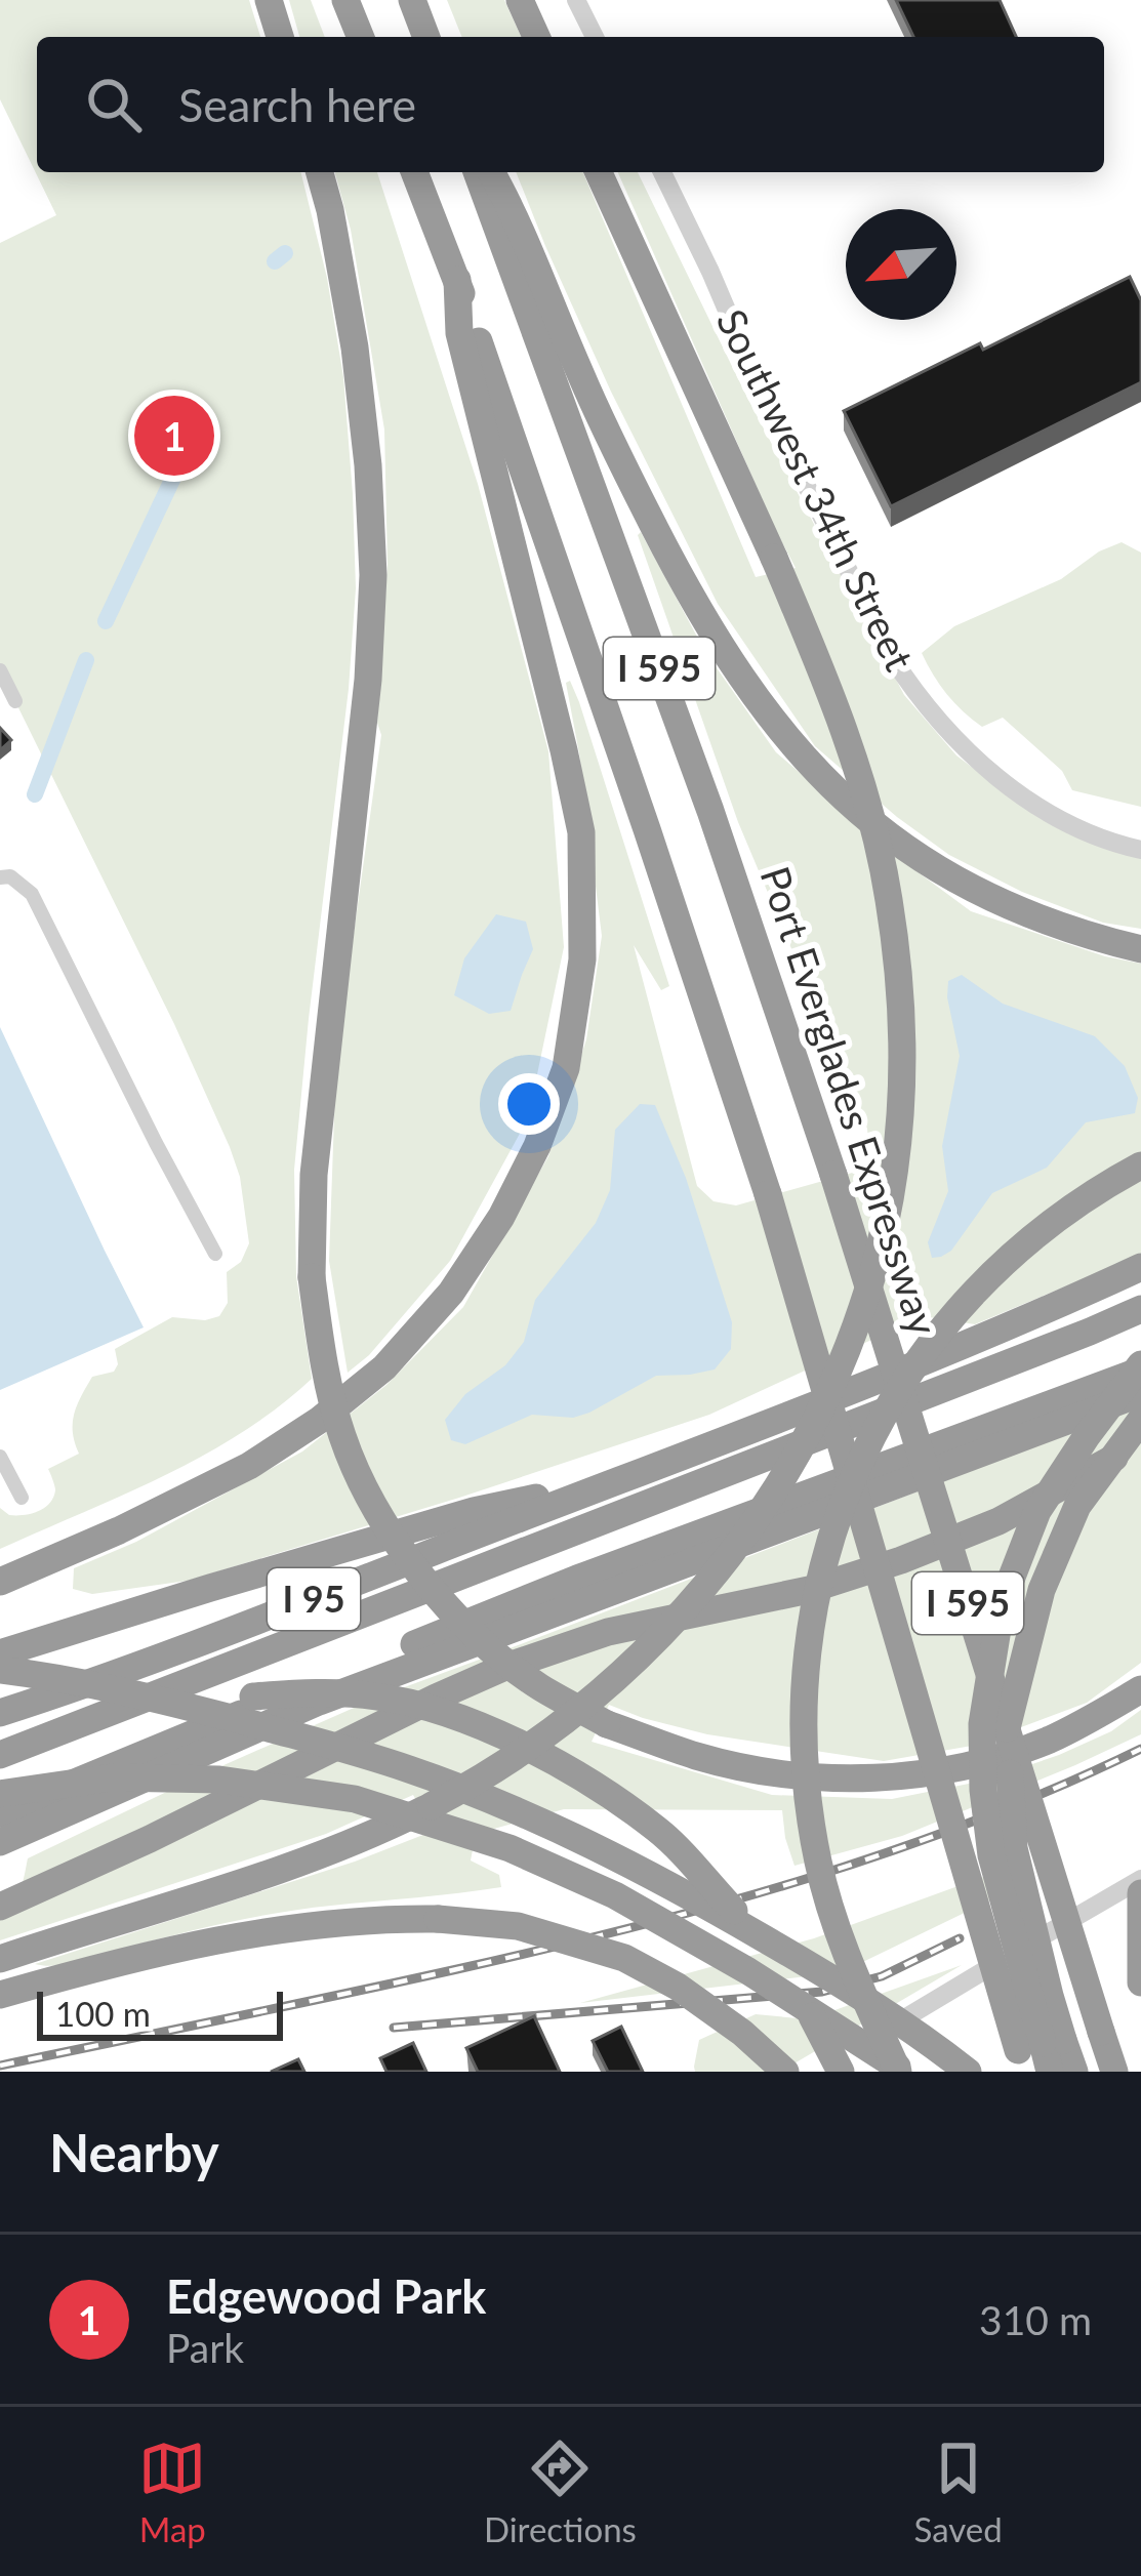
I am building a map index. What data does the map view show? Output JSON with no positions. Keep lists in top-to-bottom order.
{
  "streets": {
    "highway": ["I 595", "Port Everglades Expressway", "I 95"],
    "street": ["Southwest 34th Street"]
  },
  "scale_bar": "100 m",
  "north": "bottom left",
  "page": {
    "search": "Search here",
    "pins": "1",
    "scale": "100 m",
    "heading": "Nearby",
    "list": [
      {
        "mark": "1",
        "name": "Edgewood Park",
        "note": "Park",
        "value": "310 m"
      }
    ],
    "nav": ["Map", "Directions", "Saved"]
  }
}
